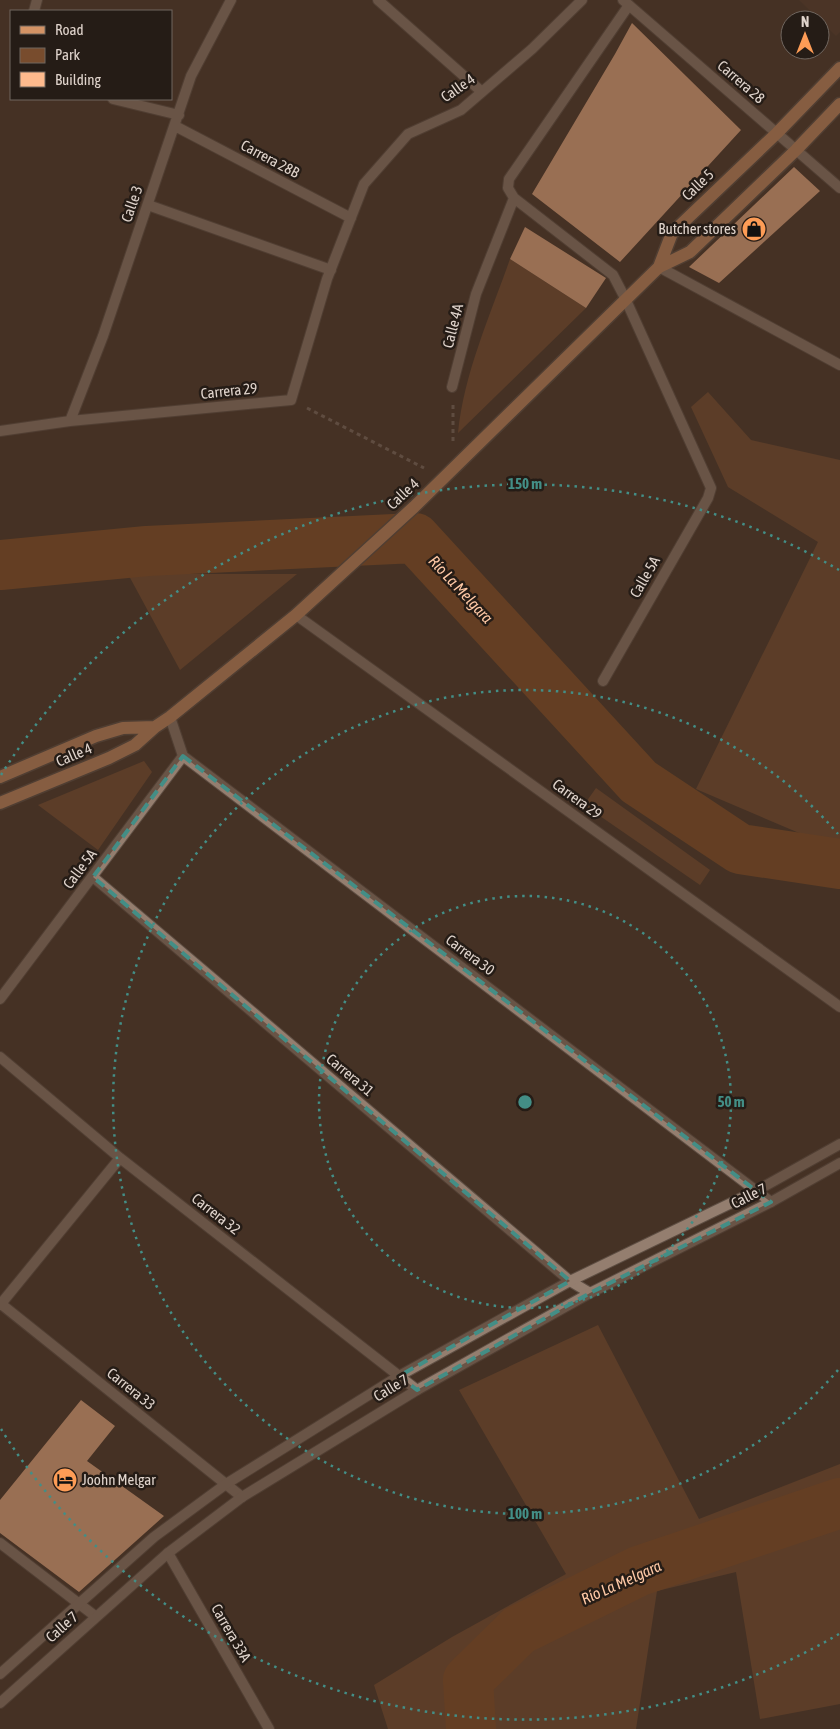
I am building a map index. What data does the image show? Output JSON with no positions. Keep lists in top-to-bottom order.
{
  "streets": {
    "main road": ["Calle 4", "Calle 5"],
    "street": [
      "Carrera 28",
      "Carrera 28B",
      "Calle 3",
      "Calle 4A",
      "Carrera 29",
      "Calle 5A",
      "Carrera 30",
      "Carrera 31",
      "Calle 7",
      "Carrera 32",
      "Carrera 33",
      "Carrera 33A"
    ]
  },
  "crossings": [
    ["Carrera 28", "Calle 5"],
    ["Calle 4", "Carrera 28B"],
    ["Calle 4", "Calle 5"],
    ["Calle 4", "Carrera 29"],
    ["Calle 4", "Calle 5A"],
    ["Carrera 28B", "Calle 3"],
    ["Calle 3", "Carrera 29"],
    ["Calle 5A", "Carrera 30"],
    ["Calle 5A", "Carrera 31"],
    ["Carrera 30", "Calle 7"],
    ["Carrera 31", "Calle 7"],
    ["Calle 7", "Carrera 32"],
    ["Calle 7", "Carrera 33"],
    ["Calle 7", "Carrera 33A"]
  ],
  "water": ["Río La Melgara"],
  "places": {
    "shop": ["Butcher stores"],
    "hotel": ["Joohn Melgar"]
  },
  "legend": ["Road", "Park", "Building"],
  "north": "top",
  "rings": ["150 m", "50 m", "100 m"]
}
